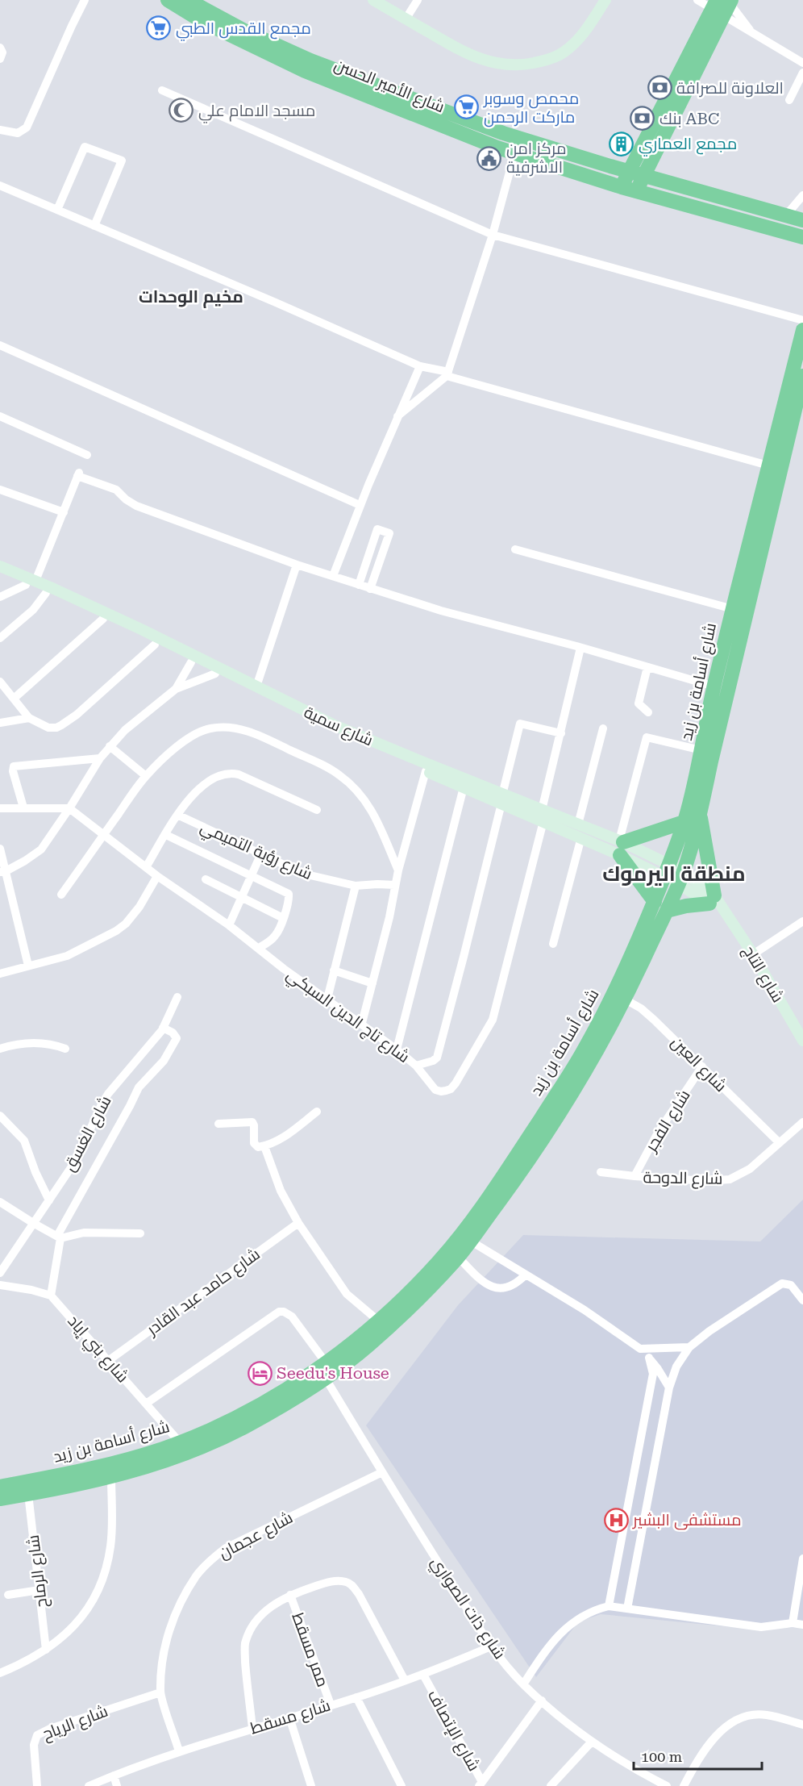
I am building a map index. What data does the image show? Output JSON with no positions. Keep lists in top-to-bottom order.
{
  "streets": {
    "highway": ["شارع الأمير الحسن", "شارع أسامة بن زيد"],
    "street": [
      "شارع سمية",
      "شارع رؤبة التميمي",
      "شارع التاج",
      "شارع تاج الدين السبكي",
      "شارع العين",
      "شارع الفجر",
      "شارع الغسق",
      "شارع الدوحة",
      "شارع حامد عبد القادر",
      "شارع بني إياد",
      "شارع عجمان",
      "شارع الرماح",
      "شارع ذات الصواري",
      "ممر مسقط",
      "شارع مسقط",
      "شارع الرياح",
      "شارع الإتصاف"
    ]
  },
  "crossings": [
    ["شارع أسامة بن زيد", "شارع سمية"],
    ["شارع أسامة بن زيد", "شارع التاج"],
    ["شارع أسامة بن زيد", "شارع العين"],
    ["شارع أسامة بن زيد", "شارع بني إياد"],
    ["شارع أسامة بن زيد", "شارع الرماح"],
    ["شارع أسامة بن زيد", "شارع ذات الصواري"],
    ["شارع سمية", "شارع التاج"],
    ["شارع سمية", "شارع تاج الدين السبكي"],
    ["شارع العين", "شارع الفجر"],
    ["شارع العين", "شارع الدوحة"],
    ["شارع الفجر", "شارع الدوحة"],
    ["شارع حامد عبد القادر", "شارع بني إياد"],
    ["شارع عجمان", "شارع ذات الصواري"],
    ["شارع عجمان", "شارع مسقط"],
    ["شارع عجمان", "شارع الرياح"],
    ["شارع ذات الصواري", "شارع مسقط"],
    ["ممر مسقط", "شارع مسقط"],
    ["شارع مسقط", "شارع الإتصاف"]
  ],
  "districts": ["مخيم الوحدات", "منطقة اليرموك"],
  "places": {
    "supermarket": ["مجمع القدس الطبي", "محمص وسوبر ماركت الرحمن"],
    "bank": ["العلاونة للصرافة", "بنك ABC"],
    "mosque": ["مسجد الامام علي"],
    "building": ["مجمع العماري"],
    "public building": ["مركز امن الاشرفية"],
    "hotel": ["Seedu's House"],
    "hospital": ["مستشفى البشير"]
  },
  "scale_bar": "100 m"
}
